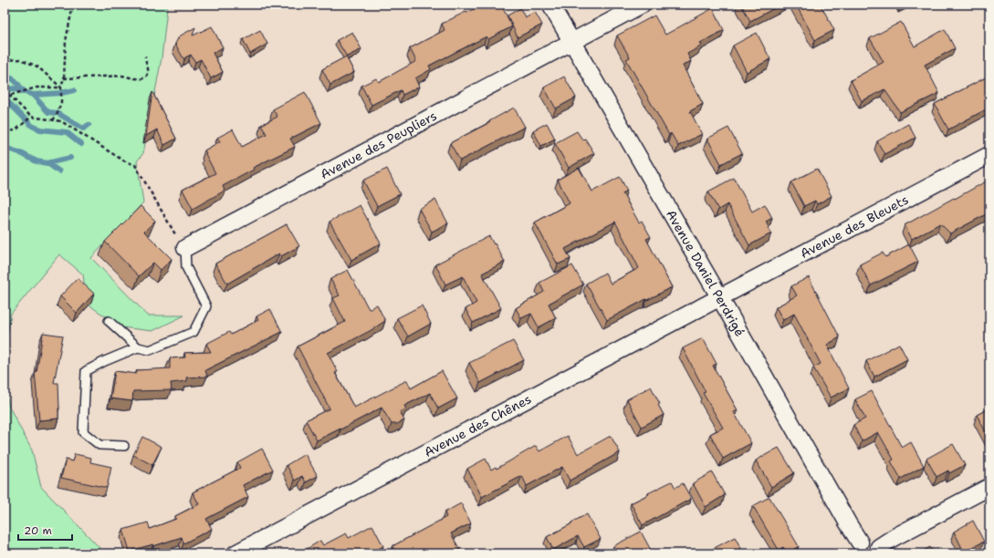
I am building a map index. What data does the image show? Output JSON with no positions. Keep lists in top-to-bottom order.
{
  "streets": {
    "street": [
      "Avenue des Peupliers",
      "Avenue des Bleuets",
      "Avenue Daniel Perdrigé",
      "Avenue des Chênes"
    ]
  },
  "crossings": [
    ["Avenue des Peupliers", "Avenue Daniel Perdrigé"],
    ["Avenue des Bleuets", "Avenue Daniel Perdrigé"],
    ["Avenue des Bleuets", "Avenue des Chênes"],
    ["Avenue Daniel Perdrigé", "Avenue des Chênes"]
  ],
  "scale_bar": "20 m"
}
